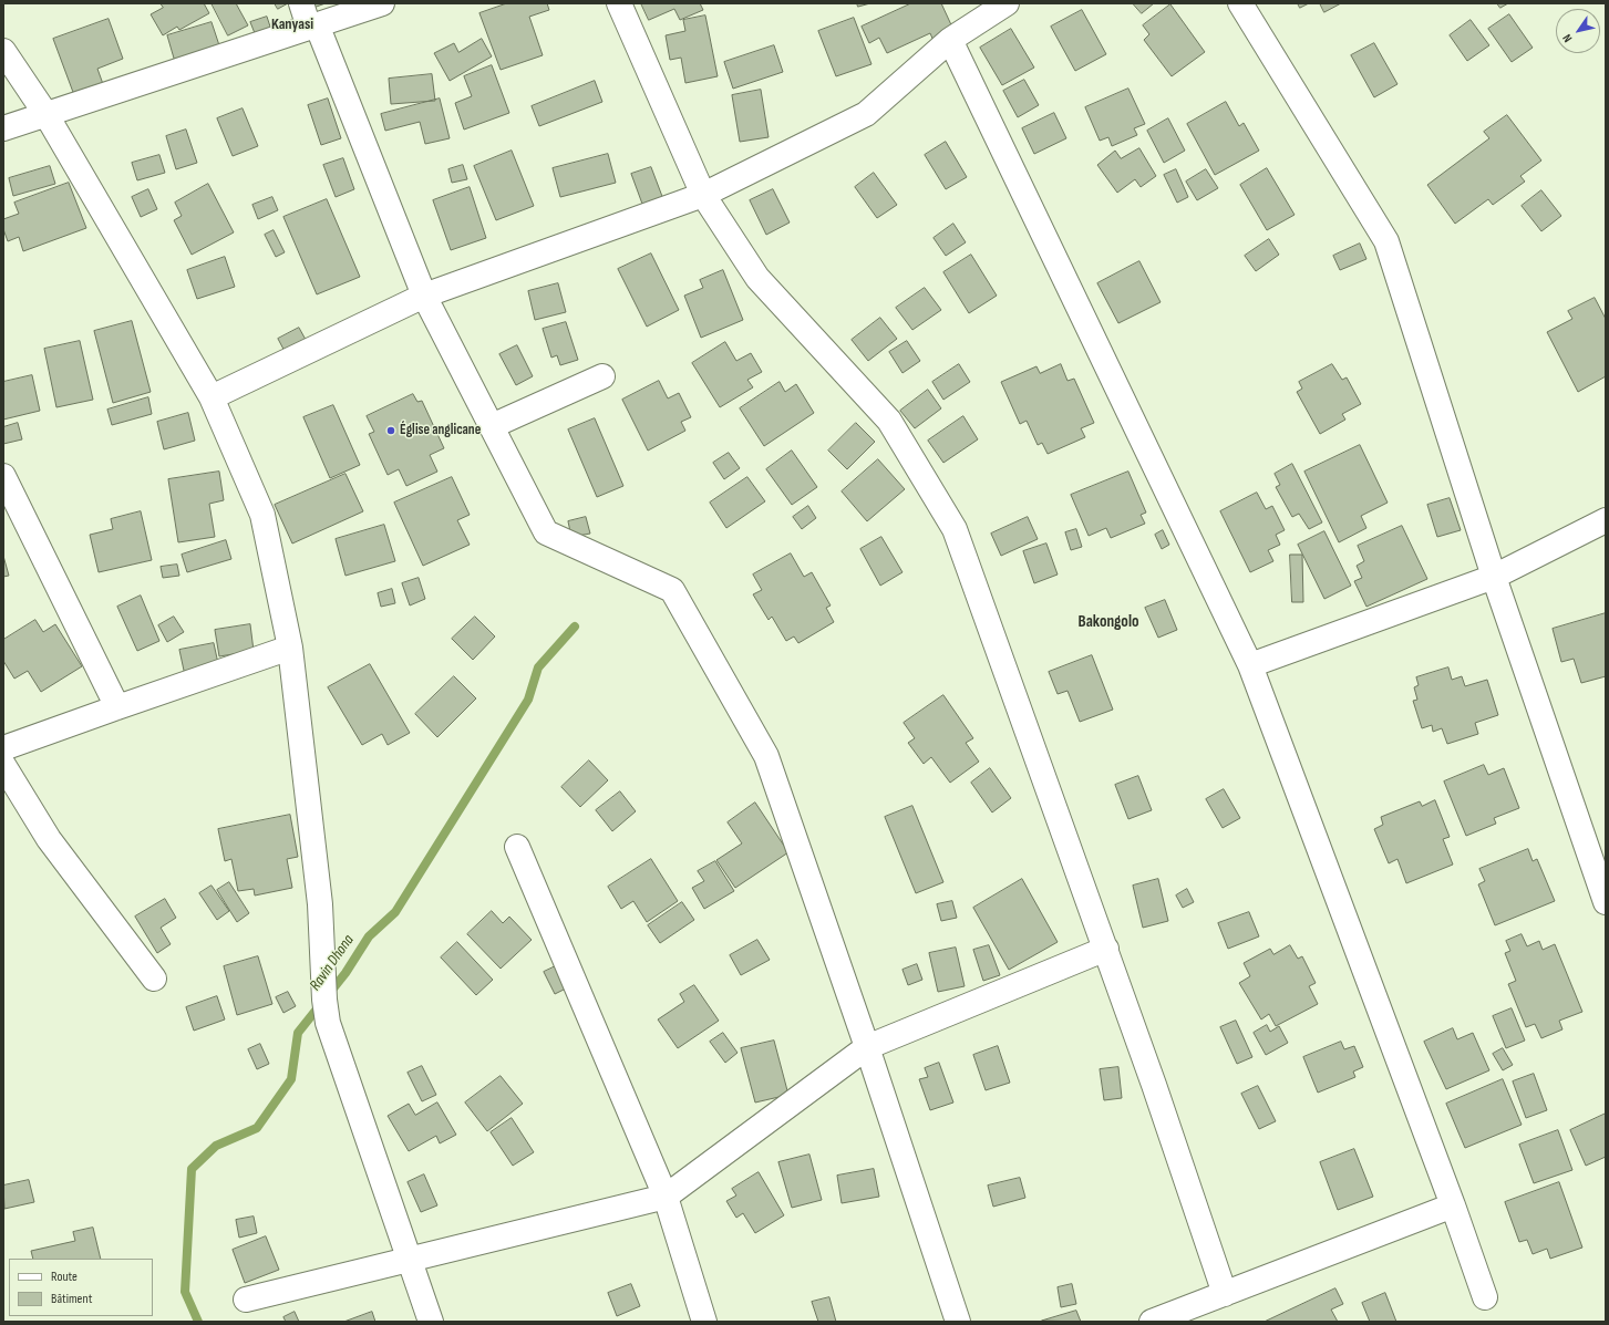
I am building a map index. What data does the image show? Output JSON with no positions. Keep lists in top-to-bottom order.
{
  "districts": ["Kanyasi", "Bakongolo"],
  "water": ["Ravin Dhona"],
  "places": ["Église anglicane"],
  "legend": ["Route", "Bâtiment"],
  "north": "bottom left"
}
